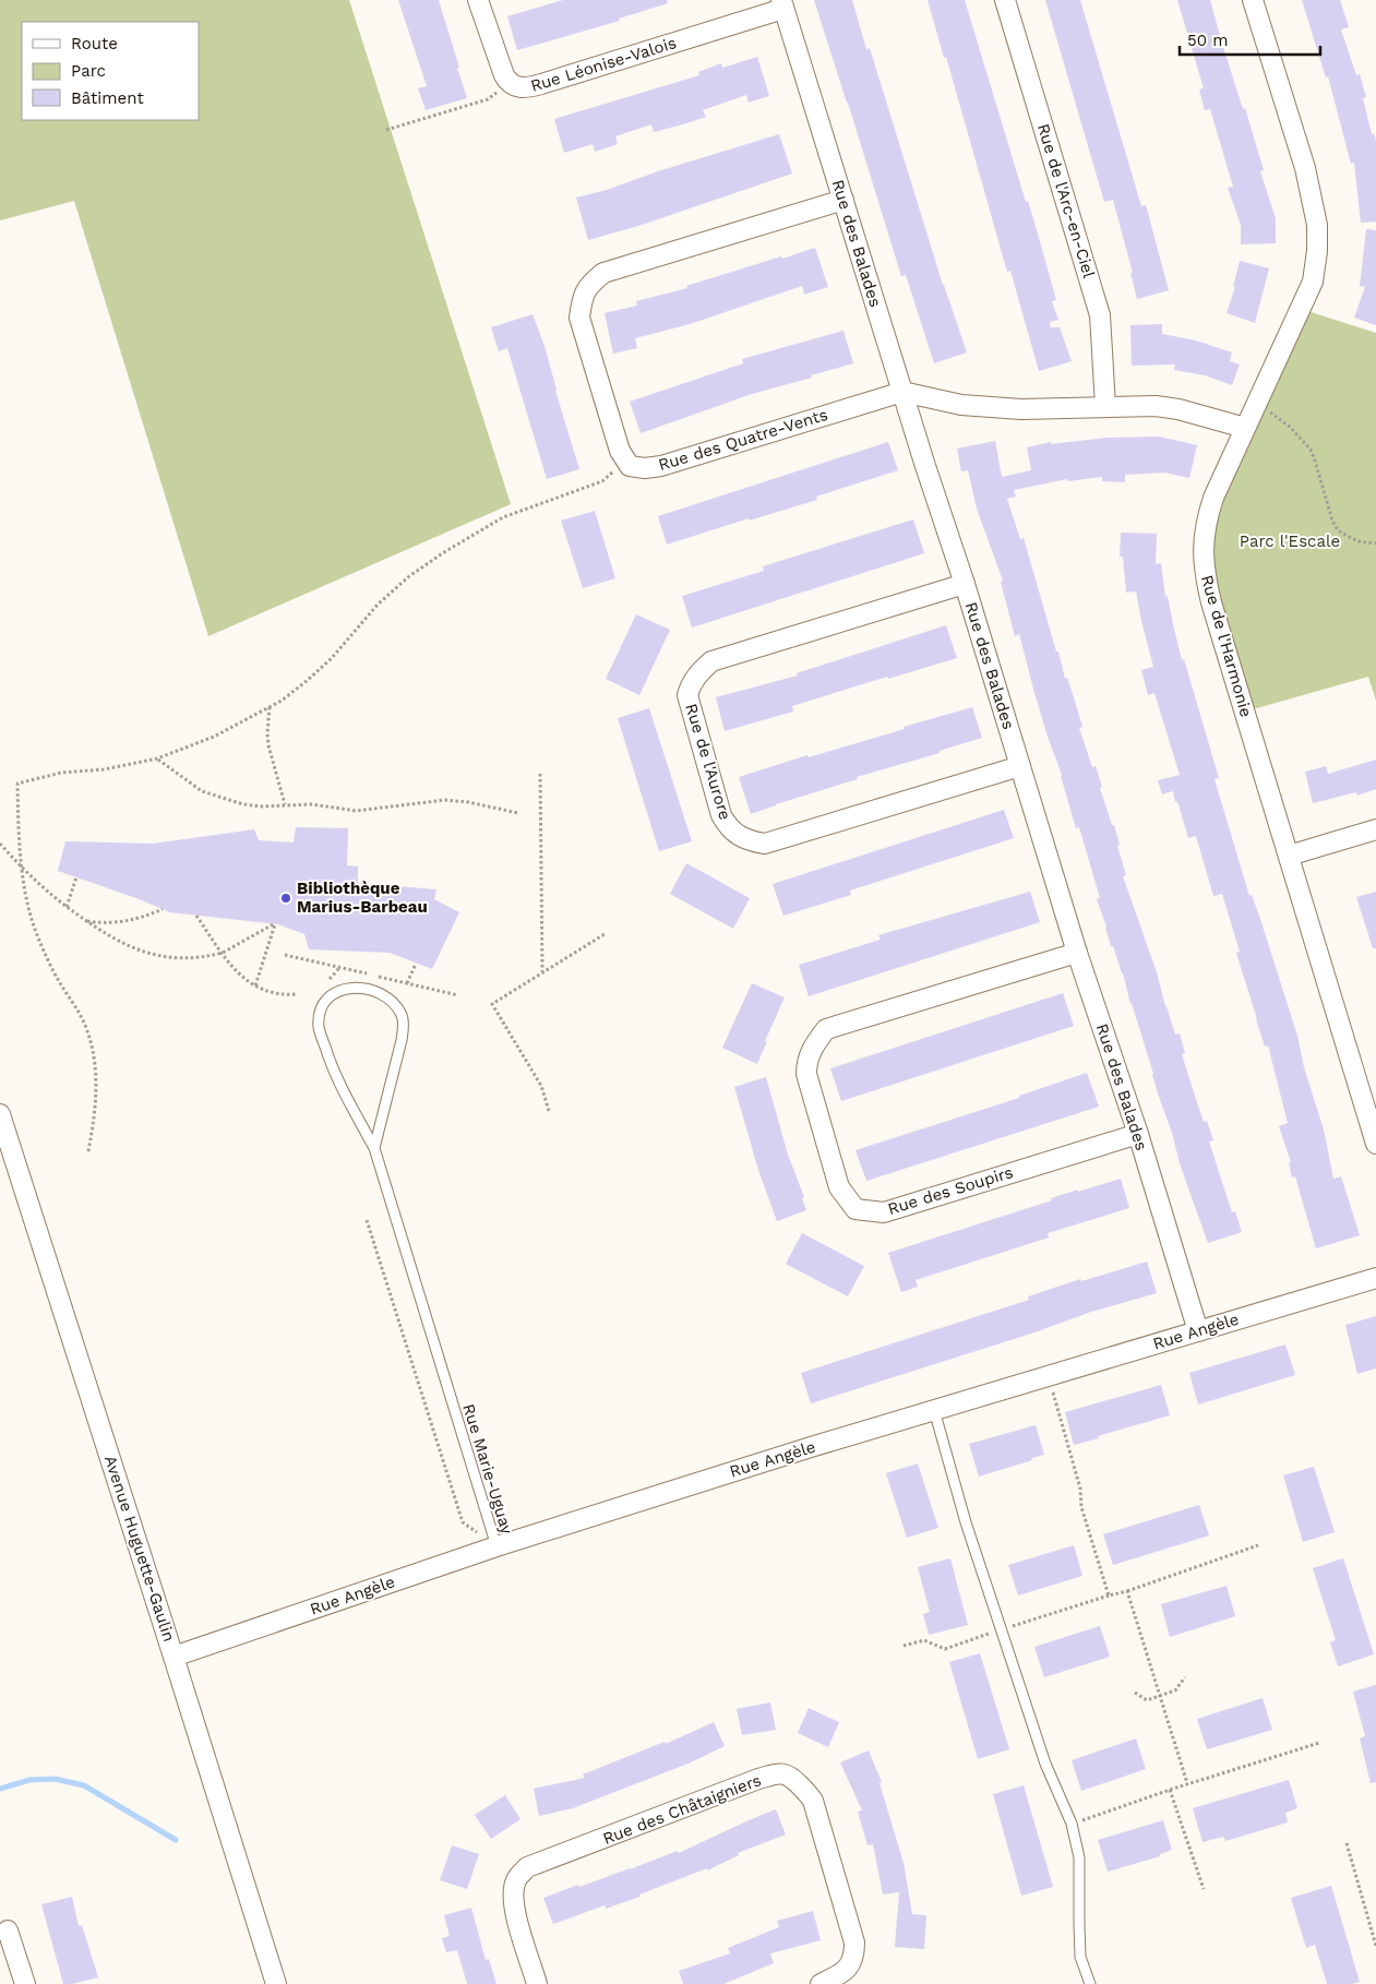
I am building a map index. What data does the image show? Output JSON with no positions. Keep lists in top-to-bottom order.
{
  "streets": {
    "street": [
      "Rue Léonise-Valois",
      "Rue de l'Arc-en-Ciel",
      "Rue des Balades",
      "Rue des Quatre-Vents",
      "Rue de l'Harmonie",
      "Rue de l'Aurore",
      "Rue des Soupirs",
      "Rue Angèle",
      "Avenue Huguette-Gaulin",
      "Rue des Châtaigniers"
    ],
    "lane": ["Rue Marie-Uguay"]
  },
  "crossings": [
    ["Rue Léonise-Valois", "Rue des Balades"],
    ["Rue de l'Arc-en-Ciel", "Rue des Quatre-Vents"],
    ["Rue des Balades", "Rue des Quatre-Vents"],
    ["Rue des Balades", "Rue de l'Aurore"],
    ["Rue des Balades", "Rue des Soupirs"],
    ["Rue des Balades", "Rue Angèle"],
    ["Rue des Quatre-Vents", "Rue de l'Harmonie"],
    ["Rue Angèle", "Rue Marie-Uguay"],
    ["Rue Angèle", "Avenue Huguette-Gaulin"]
  ],
  "parks": ["Parc l'Escale"],
  "places": ["Bibliothèque Marius-Barbeau"],
  "legend": ["Route", "Parc", "Bâtiment"],
  "scale_bar": "50 m"
}
